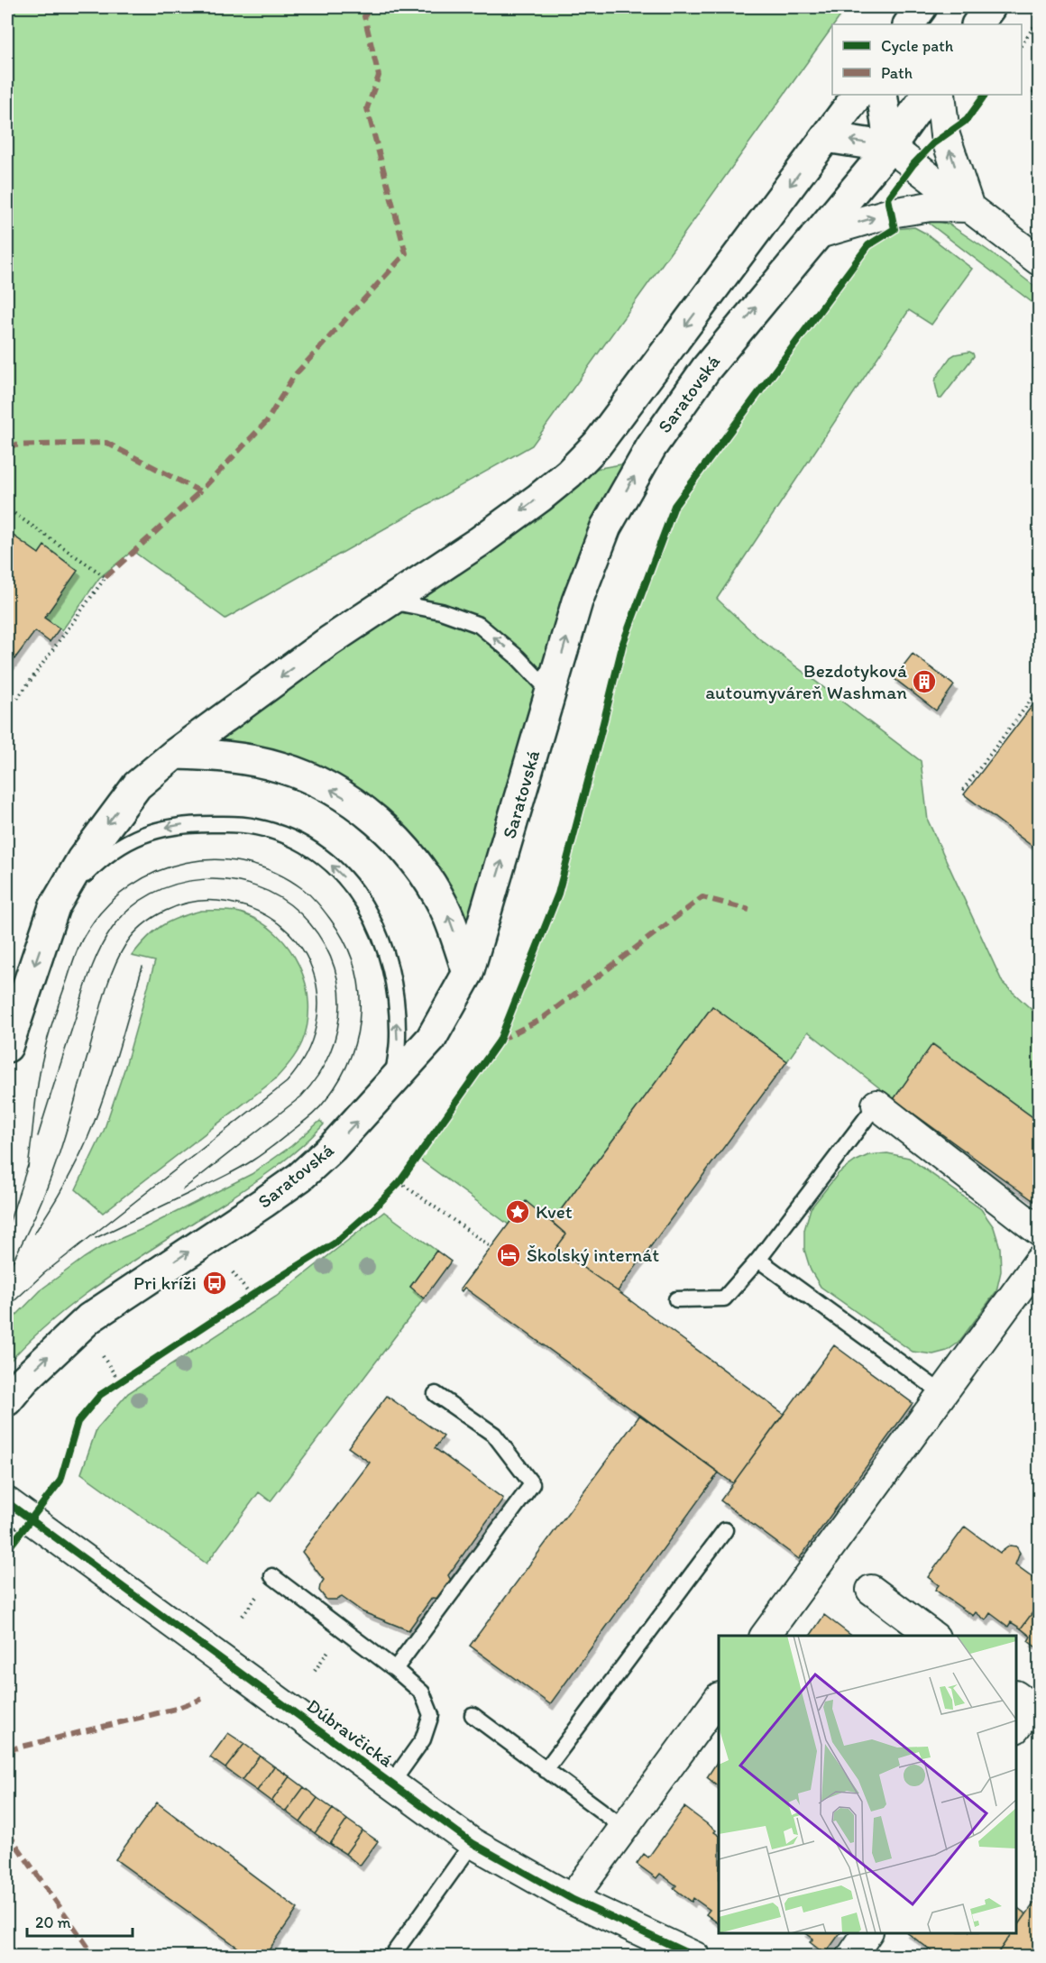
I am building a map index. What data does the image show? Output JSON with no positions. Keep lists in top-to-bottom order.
{
  "streets": {
    "main road": ["Saratovská"],
    "street": ["Dúbravčická"]
  },
  "places": {
    "building": ["Bezdotyková autoumyváreň Washman"],
    "place": ["Kvet"],
    "hotel": ["Školský internát"],
    "bus stop": ["Pri kríži"]
  },
  "legend": ["Cycle path", "Path"],
  "scale_bar": "20 m"
}
